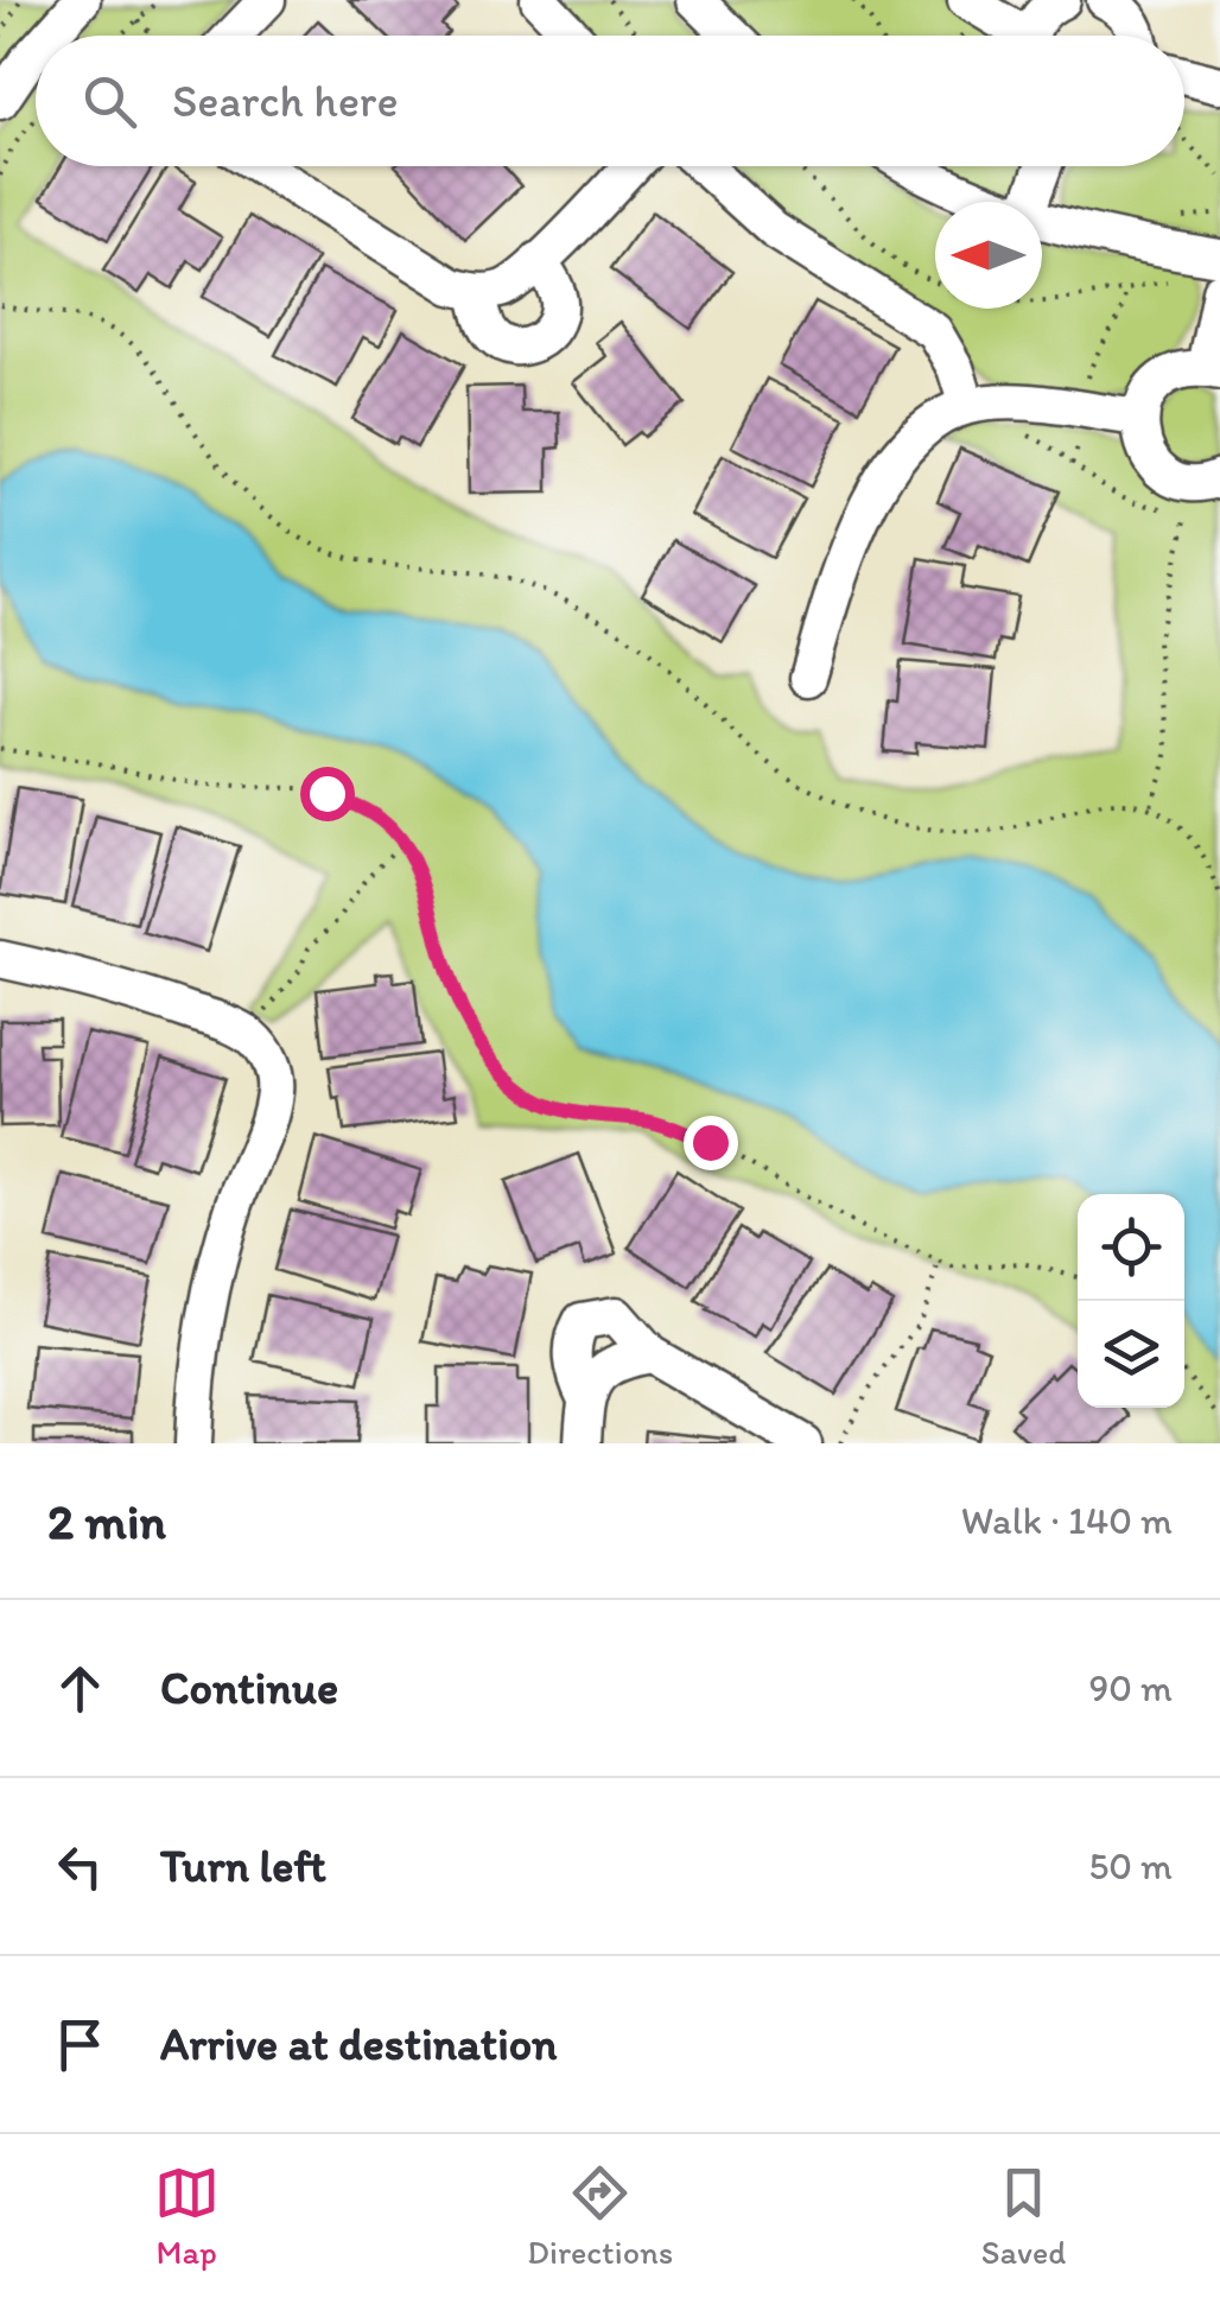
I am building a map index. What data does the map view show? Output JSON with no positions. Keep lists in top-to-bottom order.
{
  "north": "left",
  "page": {
    "search": "Search here",
    "heading": ["2 min", "Walk · 140 m"],
    "list": [
      ["Continue", "90 m"],
      ["Turn left", "50 m"],
      "Arrive at destination"
    ],
    "nav": ["Map", "Directions", "Saved"]
  }
}
